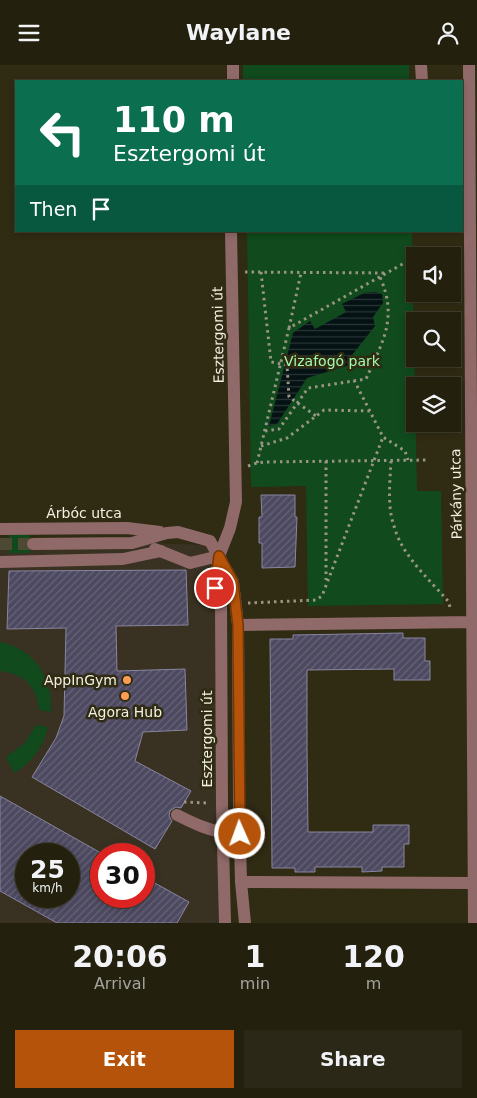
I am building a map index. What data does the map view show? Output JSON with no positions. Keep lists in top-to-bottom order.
{
  "streets": {
    "street": ["Esztergomi út", "Párkány utca", "Árbóc utca"]
  },
  "crossings": [
    ["Esztergomi út", "Árbóc utca"]
  ],
  "parks": ["Vizafogó park"],
  "places": ["AppInGym", "Agora Hub"],
  "page": {
    "header": "Waylane",
    "turn": ["110 m", "Esztergomi út"],
    "then": "Then",
    "speed": "25 km/h",
    "limit": "30",
    "eta": [
      "20:06",
      "Arrival",
      "1",
      "min",
      "120",
      "m"
    ],
    "buttons": ["Exit", "Share"]
  }
}
